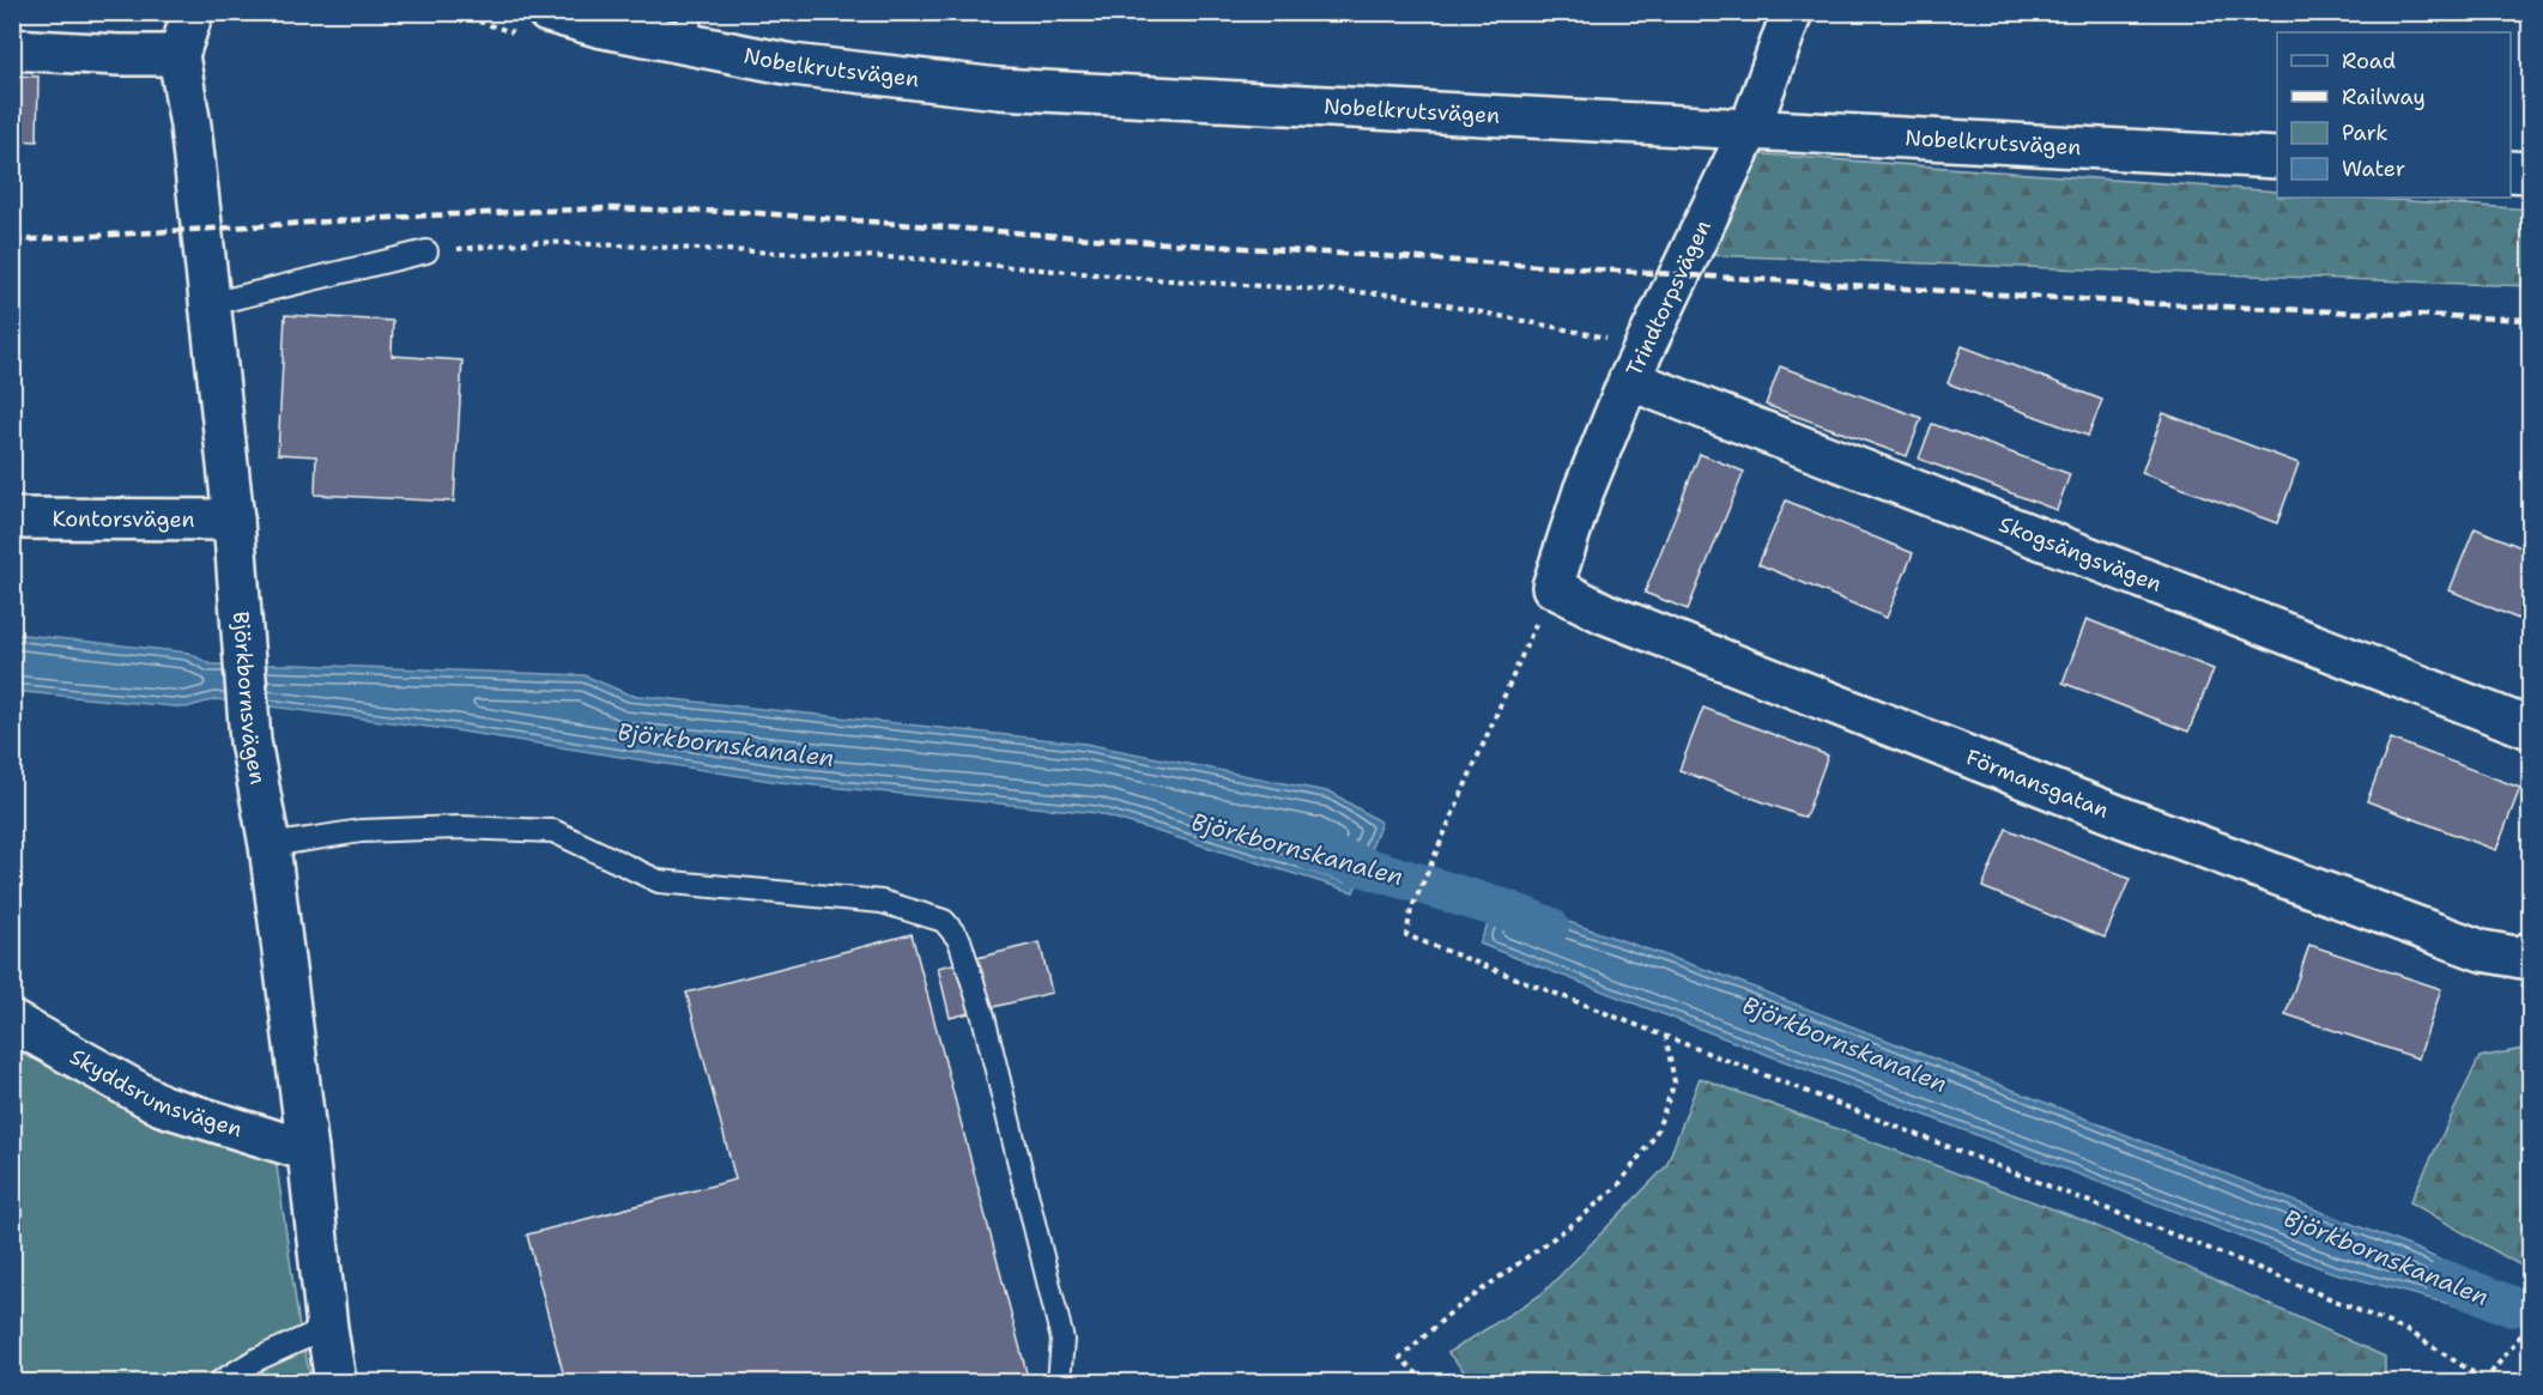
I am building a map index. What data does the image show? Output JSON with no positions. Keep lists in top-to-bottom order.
{
  "streets": {
    "street": [
      "Nobelkrutsvägen",
      "Trindtorpsvägen",
      "Kontorsvägen",
      "Skogsängsvägen",
      "Björkbornsvägen",
      "Förmansgatan",
      "Skyddsrumsvägen"
    ]
  },
  "crossings": [
    ["Nobelkrutsvägen", "Trindtorpsvägen"],
    ["Trindtorpsvägen", "Skogsängsvägen"],
    ["Trindtorpsvägen", "Förmansgatan"],
    ["Kontorsvägen", "Björkbornsvägen"],
    ["Björkbornsvägen", "Skyddsrumsvägen"]
  ],
  "water": ["Björkbornskanalen"],
  "legend": [
    "Road",
    "Railway",
    "Park",
    "Water"
  ]
}
